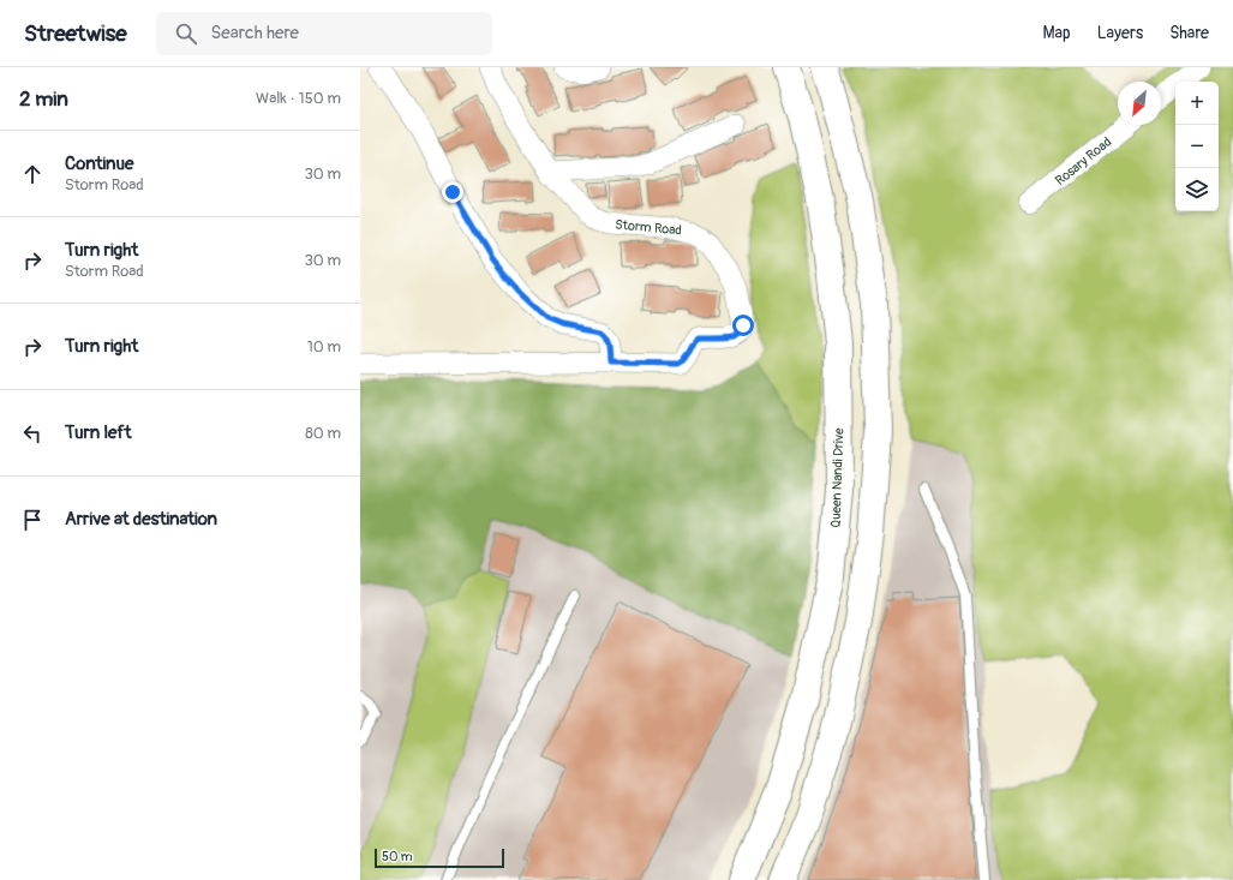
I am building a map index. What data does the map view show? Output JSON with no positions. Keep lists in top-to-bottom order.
{
  "streets": {
    "main road": ["Queen Nandi Drive"],
    "street": ["Rosary Road", "Storm Road"]
  },
  "scale_bar": "50 m",
  "north": "bottom left",
  "page": {
    "header": "Streetwise",
    "search": "Search here",
    "nav": ["Map", "Layers", "Share"],
    "heading": ["2 min", "Walk · 150 m"],
    "map_buttons": ["+", "−"],
    "list": [
      ["Continue", "Storm Road", "30 m"],
      ["Turn right", "Storm Road", "30 m"],
      ["Turn right", "10 m"],
      ["Turn left", "80 m"],
      "Arrive at destination"
    ],
    "scale": "50 m"
  }
}
